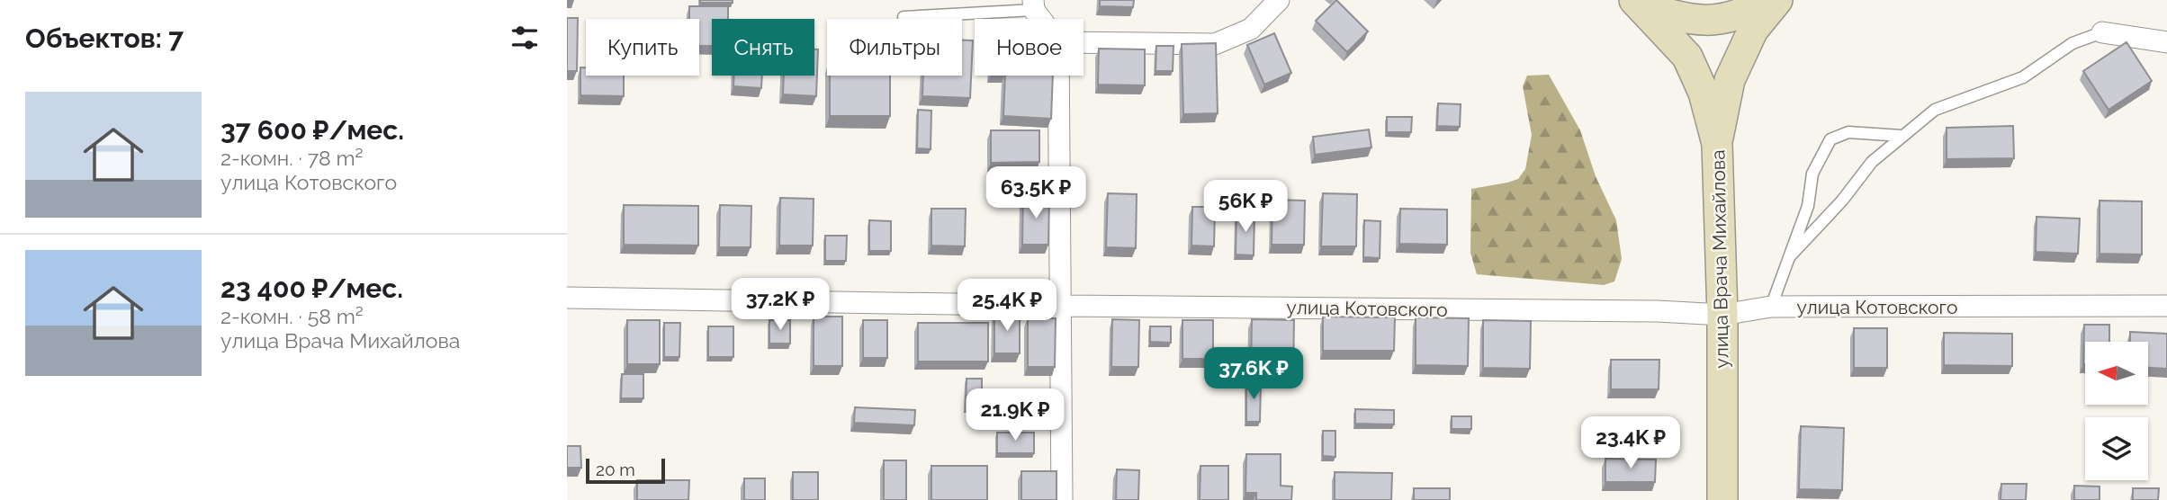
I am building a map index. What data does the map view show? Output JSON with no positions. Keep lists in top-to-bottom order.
{
  "streets": {
    "main road": ["улица Врача Михайлова"],
    "street": ["улица Котовского"]
  },
  "crossings": [
    ["улица Врача Михайлова", "улица Котовского"]
  ],
  "scale_bar": "20 m",
  "north": "left",
  "page": {
    "heading": "Объектов: 7",
    "chip": [
      "Купить",
      "Снять",
      "Фильтры",
      "Новое"
    ],
    "list": [
      {
        "name": "37 600 ₽/мес.",
        "note": "2-комн. · 78 m² · улица Котовского"
      },
      {
        "name": "23 400 ₽/мес.",
        "note": "2-комн. · 58 m² · улица Врача Михайлова"
      }
    ],
    "price": [
      "63.5K ₽",
      "56K ₽",
      "37.2K ₽",
      "25.4K ₽",
      "37.6K ₽",
      "21.9K ₽",
      "23.4K ₽"
    ],
    "scale": "20 m"
  }
}
